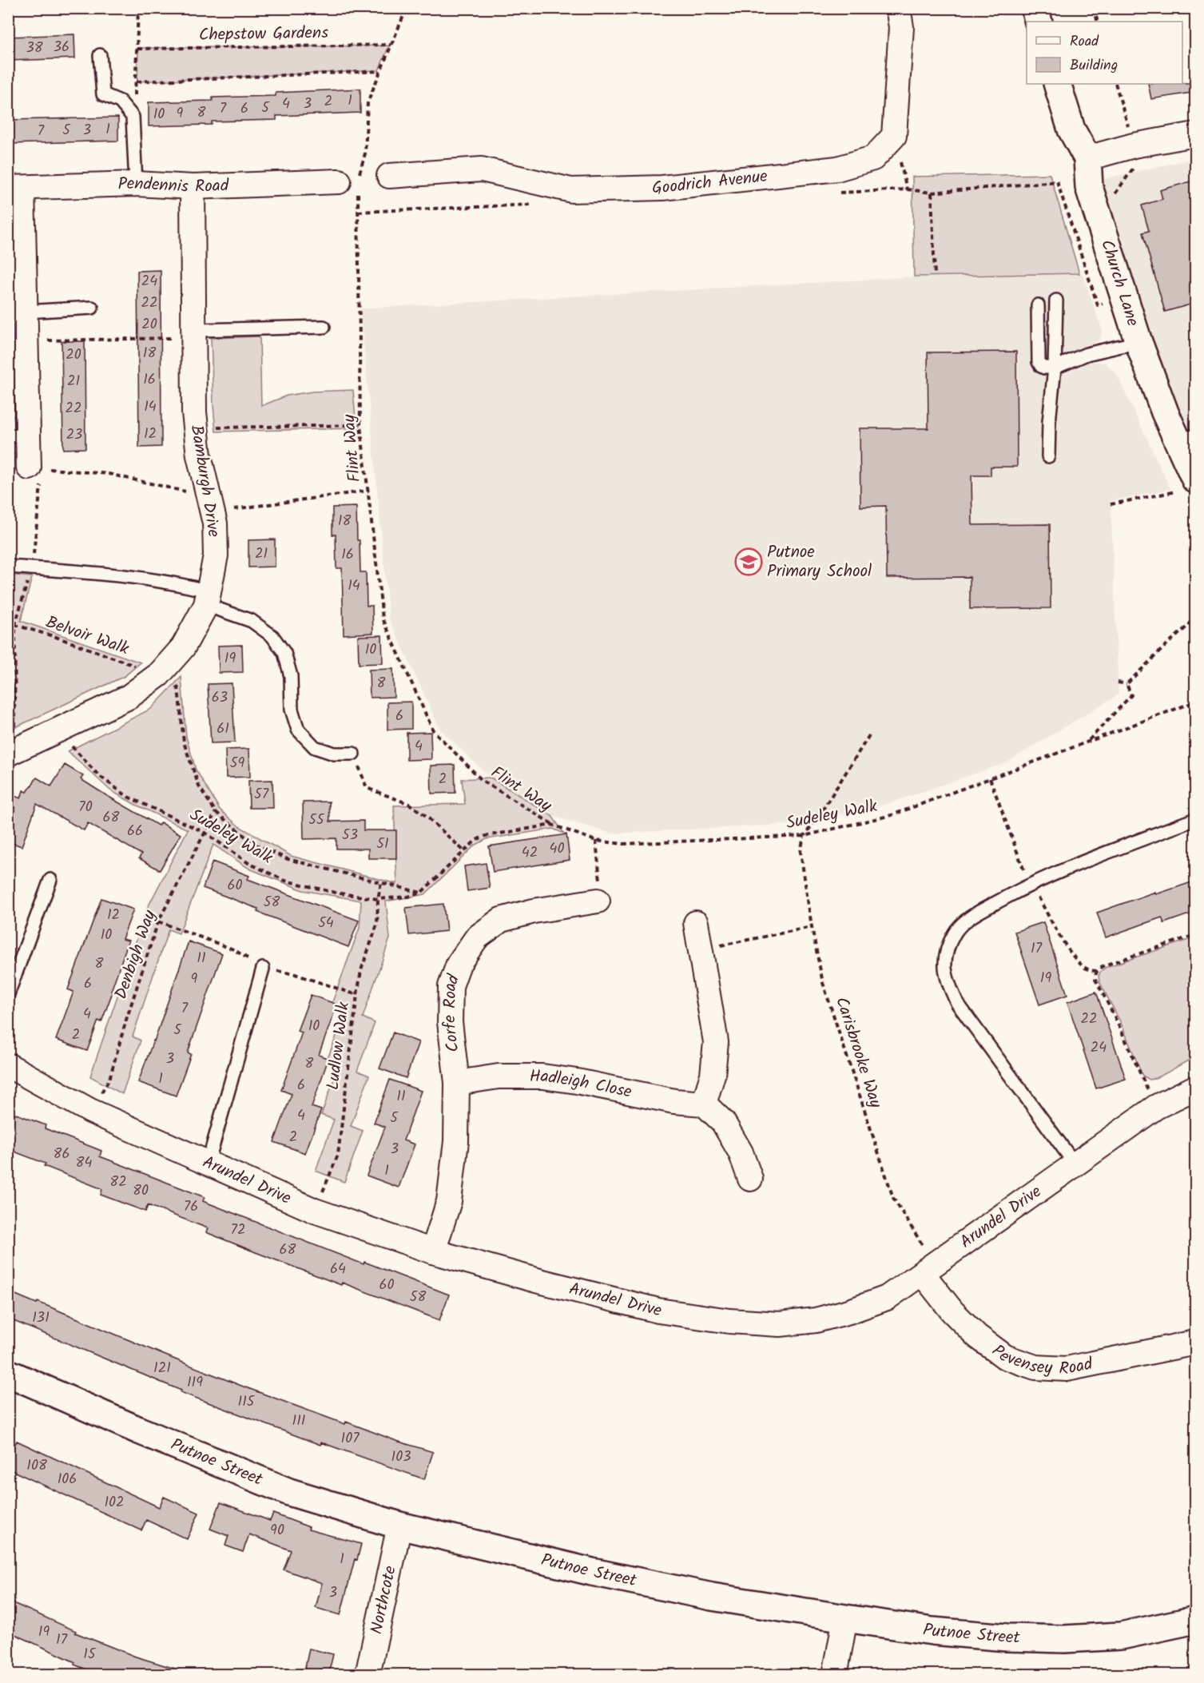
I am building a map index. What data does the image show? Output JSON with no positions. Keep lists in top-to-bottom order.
{
  "streets": {
    "street": [
      "Goodrich Avenue",
      "Pendennis Road",
      "Church Lane",
      "Bamburgh Drive",
      "Corfe Road",
      "Hadleigh Close",
      "Arundel Drive",
      "Pevensey Road",
      "Putnoe Street",
      "Northcote"
    ],
    "path": [
      "Chepstow Gardens",
      "Flint Way",
      "Belvoir Walk",
      "Sudeley Walk",
      "Denbigh Way",
      "Ludlow Walk",
      "Carisbrooke Way"
    ]
  },
  "crossings": [
    ["Chepstow Gardens", "Flint Way"],
    ["Pendennis Road", "Flint Way"],
    ["Pendennis Road", "Bamburgh Drive"],
    ["Flint Way", "Sudeley Walk"],
    ["Bamburgh Drive", "Belvoir Walk"],
    ["Bamburgh Drive", "Sudeley Walk"],
    ["Belvoir Walk", "Sudeley Walk"],
    ["Sudeley Walk", "Denbigh Way"],
    ["Sudeley Walk", "Ludlow Walk"],
    ["Sudeley Walk", "Carisbrooke Way"],
    ["Denbigh Way", "Arundel Drive"],
    ["Corfe Road", "Hadleigh Close"],
    ["Corfe Road", "Arundel Drive"],
    ["Ludlow Walk", "Arundel Drive"],
    ["Carisbrooke Way", "Arundel Drive"],
    ["Carisbrooke Way", "Pevensey Road"],
    ["Arundel Drive", "Pevensey Road"],
    ["Putnoe Street", "Northcote"]
  ],
  "places": {
    "school or university": ["Putnoe Primary School"]
  },
  "house_numbers": [
    "36",
    "38",
    "1",
    "2",
    "4",
    "3",
    "5",
    "7",
    "6",
    "8",
    "9",
    "10",
    "1",
    "5",
    "3",
    "7",
    "24",
    "22",
    "20",
    "18",
    "20",
    "16",
    "21",
    "14",
    "22",
    "12",
    "23",
    "18",
    "21",
    "16",
    "14",
    "10",
    "19",
    "8",
    "63",
    "6",
    "61",
    "4",
    "59",
    "2",
    "57",
    "70",
    "68",
    "55",
    "66",
    "53",
    "51",
    "40",
    "42",
    "60",
    "58",
    "12",
    "54",
    "10",
    "17",
    "11",
    "8",
    "19",
    "9",
    "6",
    "7",
    "4",
    "22",
    "10",
    "5",
    "2",
    "24",
    "3",
    "8",
    "1",
    "6",
    "11",
    "4",
    "5",
    "2",
    "3",
    "86",
    "84",
    "1",
    "82",
    "80",
    "76",
    "72",
    "68",
    "64",
    "60",
    "58",
    "131",
    "121",
    "119",
    "115",
    "111",
    "107",
    "103",
    "108",
    "106",
    "102",
    "90",
    "1",
    "3",
    "19",
    "17",
    "15"
  ],
  "legend": ["Road", "Building"]
}
